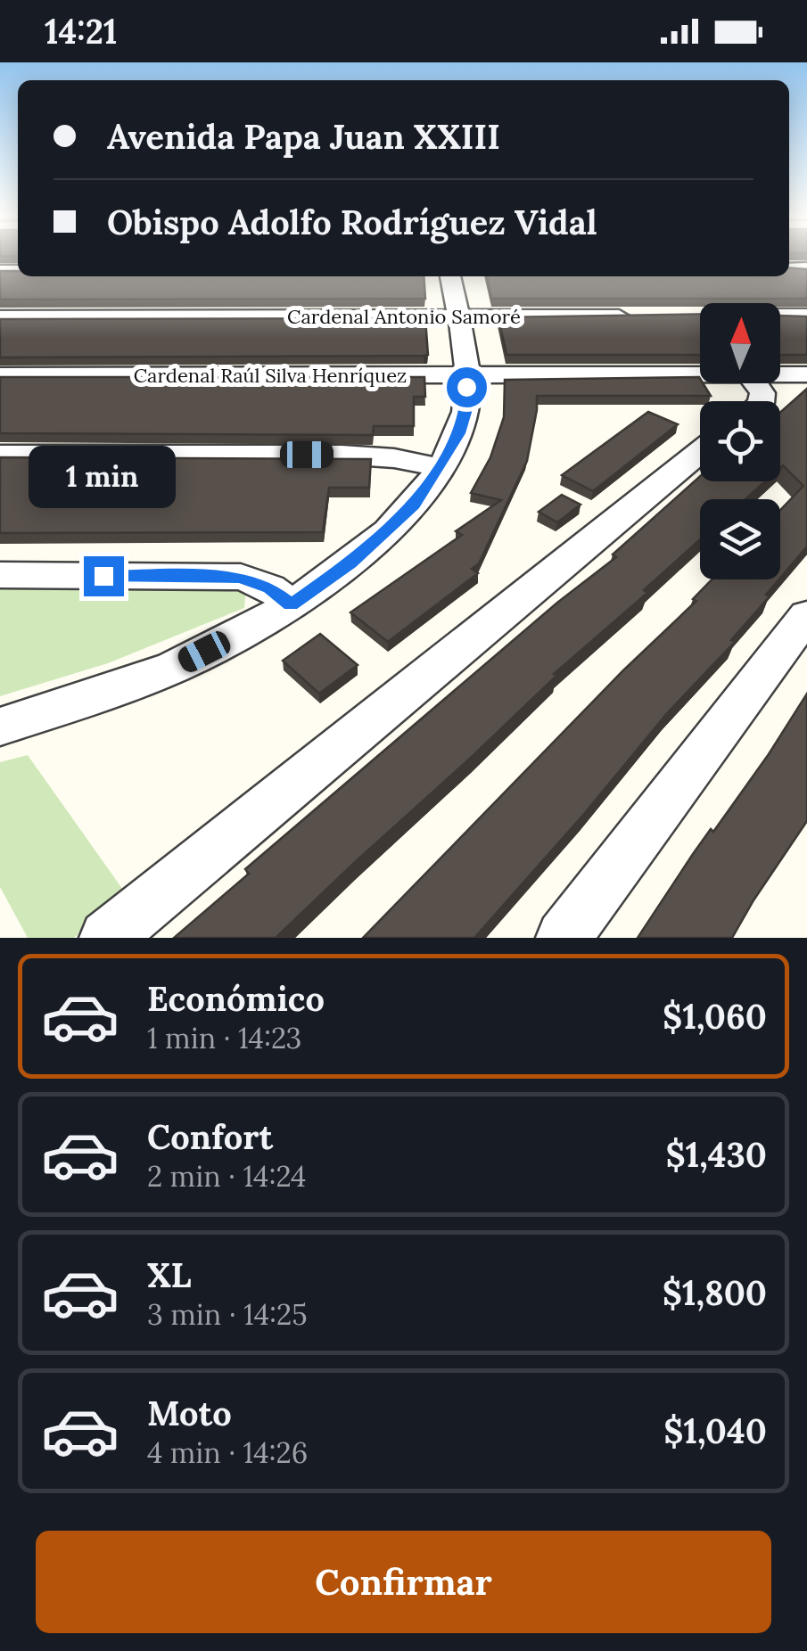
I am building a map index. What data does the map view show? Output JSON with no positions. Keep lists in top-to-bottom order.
{
  "streets": {
    "street": ["Cardenal Antonio Samoré", "Cardenal Raúl Silva Henríquez"]
  },
  "north": "top",
  "page": {
    "status": "14:21",
    "banner": ["Avenida Papa Juan XXIII", "Obispo Adolfo Rodríguez Vidal"],
    "bubble": "1 min",
    "list": [
      {
        "name": "Económico",
        "note": "1 min · 14:23",
        "value": "$1,060"
      },
      {
        "name": "Confort",
        "note": "2 min · 14:24",
        "value": "$1,430"
      },
      {
        "name": "XL",
        "note": "3 min · 14:25",
        "value": "$1,800"
      },
      {
        "name": "Moto",
        "note": "4 min · 14:26",
        "value": "$1,040"
      }
    ],
    "buttons": "Confirmar"
  }
}
